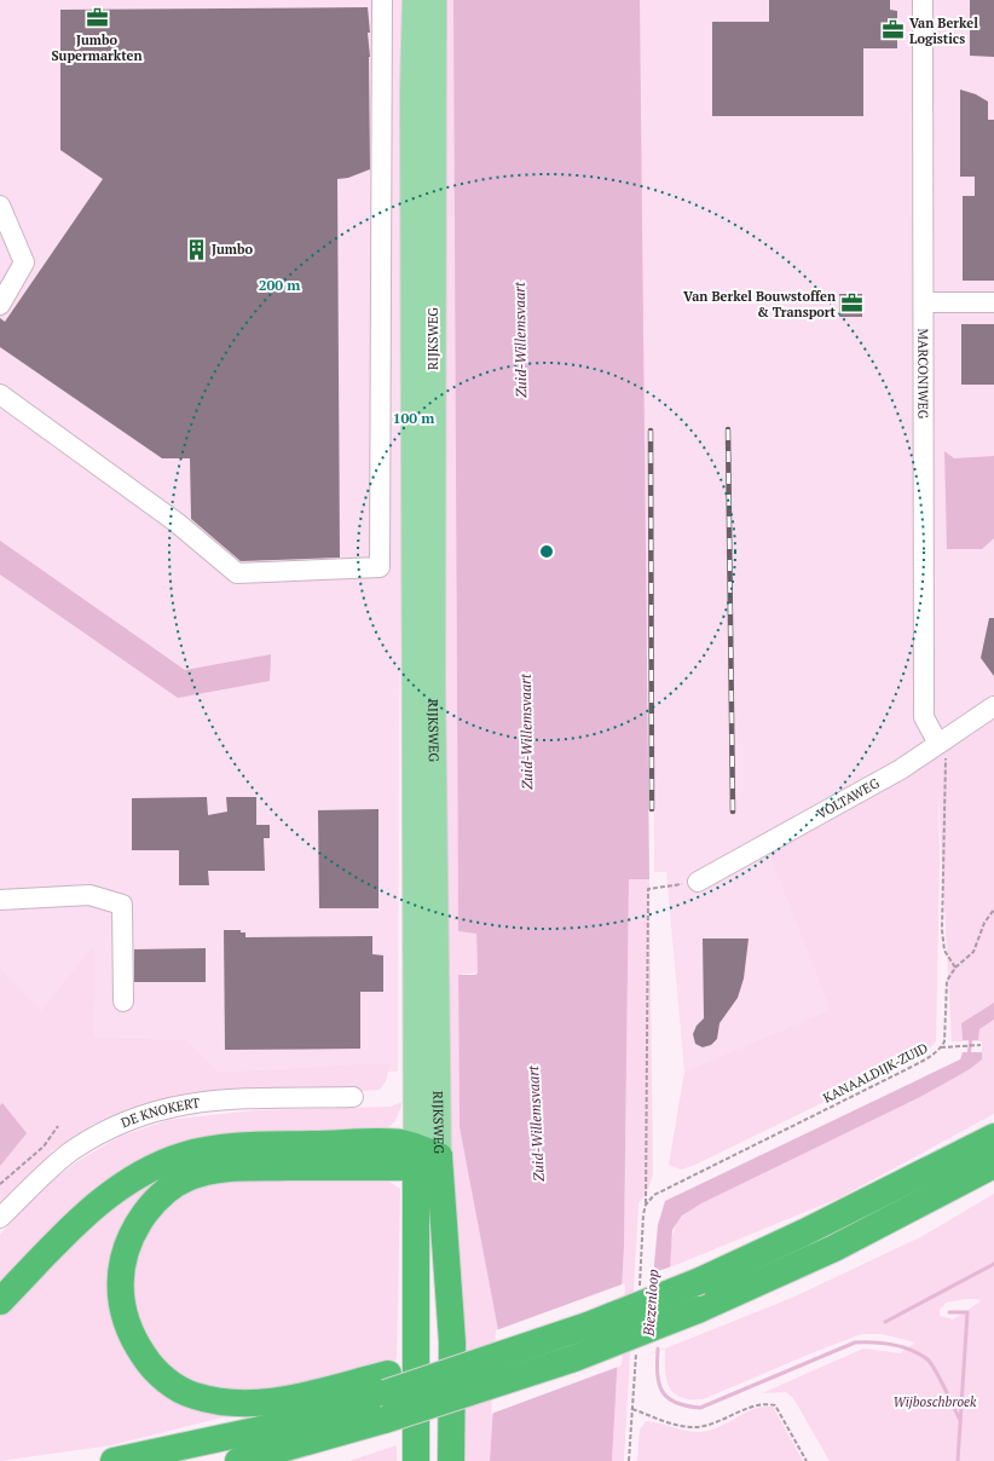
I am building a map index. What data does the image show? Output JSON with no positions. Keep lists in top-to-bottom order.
{
  "streets": {
    "highway": ["RIJKSWEG"],
    "street": ["MARCONIWEG", "VOLTAWEG", "DE KNOKERT"],
    "path": ["KANAALDIJK-ZUID"]
  },
  "crossings": [
    ["MARCONIWEG", "VOLTAWEG"],
    ["VOLTAWEG", "KANAALDIJK-ZUID"]
  ],
  "water": ["Zuid-Willemsvaart", "Biezenloop"],
  "parks": ["Wijboschbroek"],
  "places": {
    "office": ["Jumbo Supermarkten", "Van Berkel Logistics", "Van Berkel Bouwstoffen & Transport"],
    "building": ["Jumbo"]
  },
  "rings": ["200 m", "100 m"]
}
